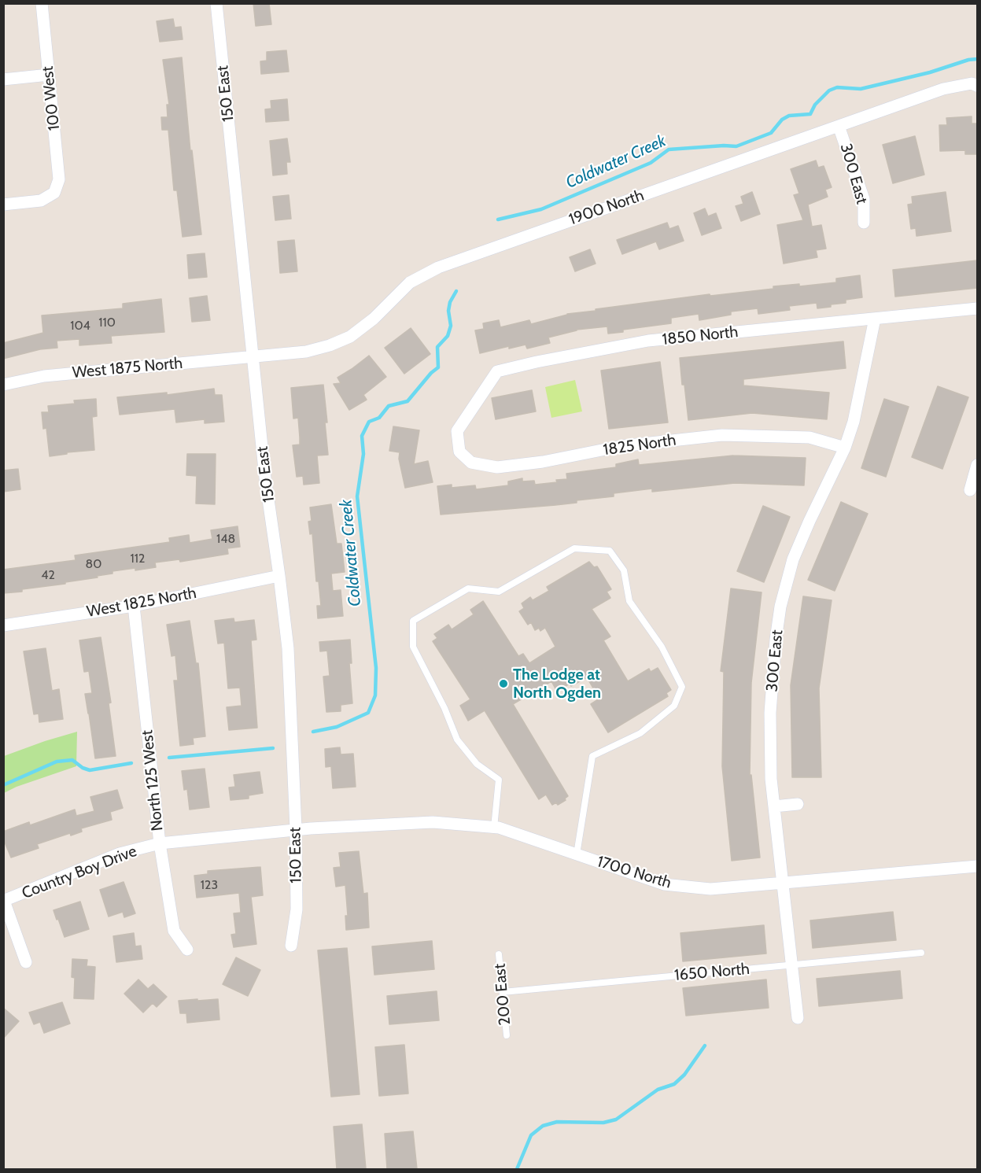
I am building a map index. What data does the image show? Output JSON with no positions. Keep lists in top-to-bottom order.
{
  "streets": {
    "street": [
      "150 East",
      "100 West",
      "300 East",
      "1900 North",
      "1850 North",
      "West 1875 North",
      "1825 North",
      "West 1825 North",
      "North 125 West",
      "Country Boy Drive",
      "1700 North"
    ],
    "lane": ["1650 North", "200 East"]
  },
  "crossings": [
    ["150 East", "1900 North"],
    ["150 East", "West 1875 North"],
    ["150 East", "West 1825 North"],
    ["150 East", "Country Boy Drive"],
    ["150 East", "1700 North"],
    ["300 East", "1900 North"],
    ["300 East", "1850 North"],
    ["300 East", "1825 North"],
    ["300 East", "1700 North"],
    ["300 East", "1650 North"],
    ["1900 North", "West 1875 North"],
    ["1850 North", "1825 North"],
    ["West 1825 North", "North 125 West"],
    ["North 125 West", "Country Boy Drive"],
    ["Country Boy Drive", "1700 North"],
    ["1650 North", "200 East"]
  ],
  "water": ["Coldwater Creek"],
  "places": ["The Lodge at North Ogden"],
  "house_numbers": [
    "110",
    "104",
    "148",
    "112",
    "80",
    "42",
    "123"
  ]
}
